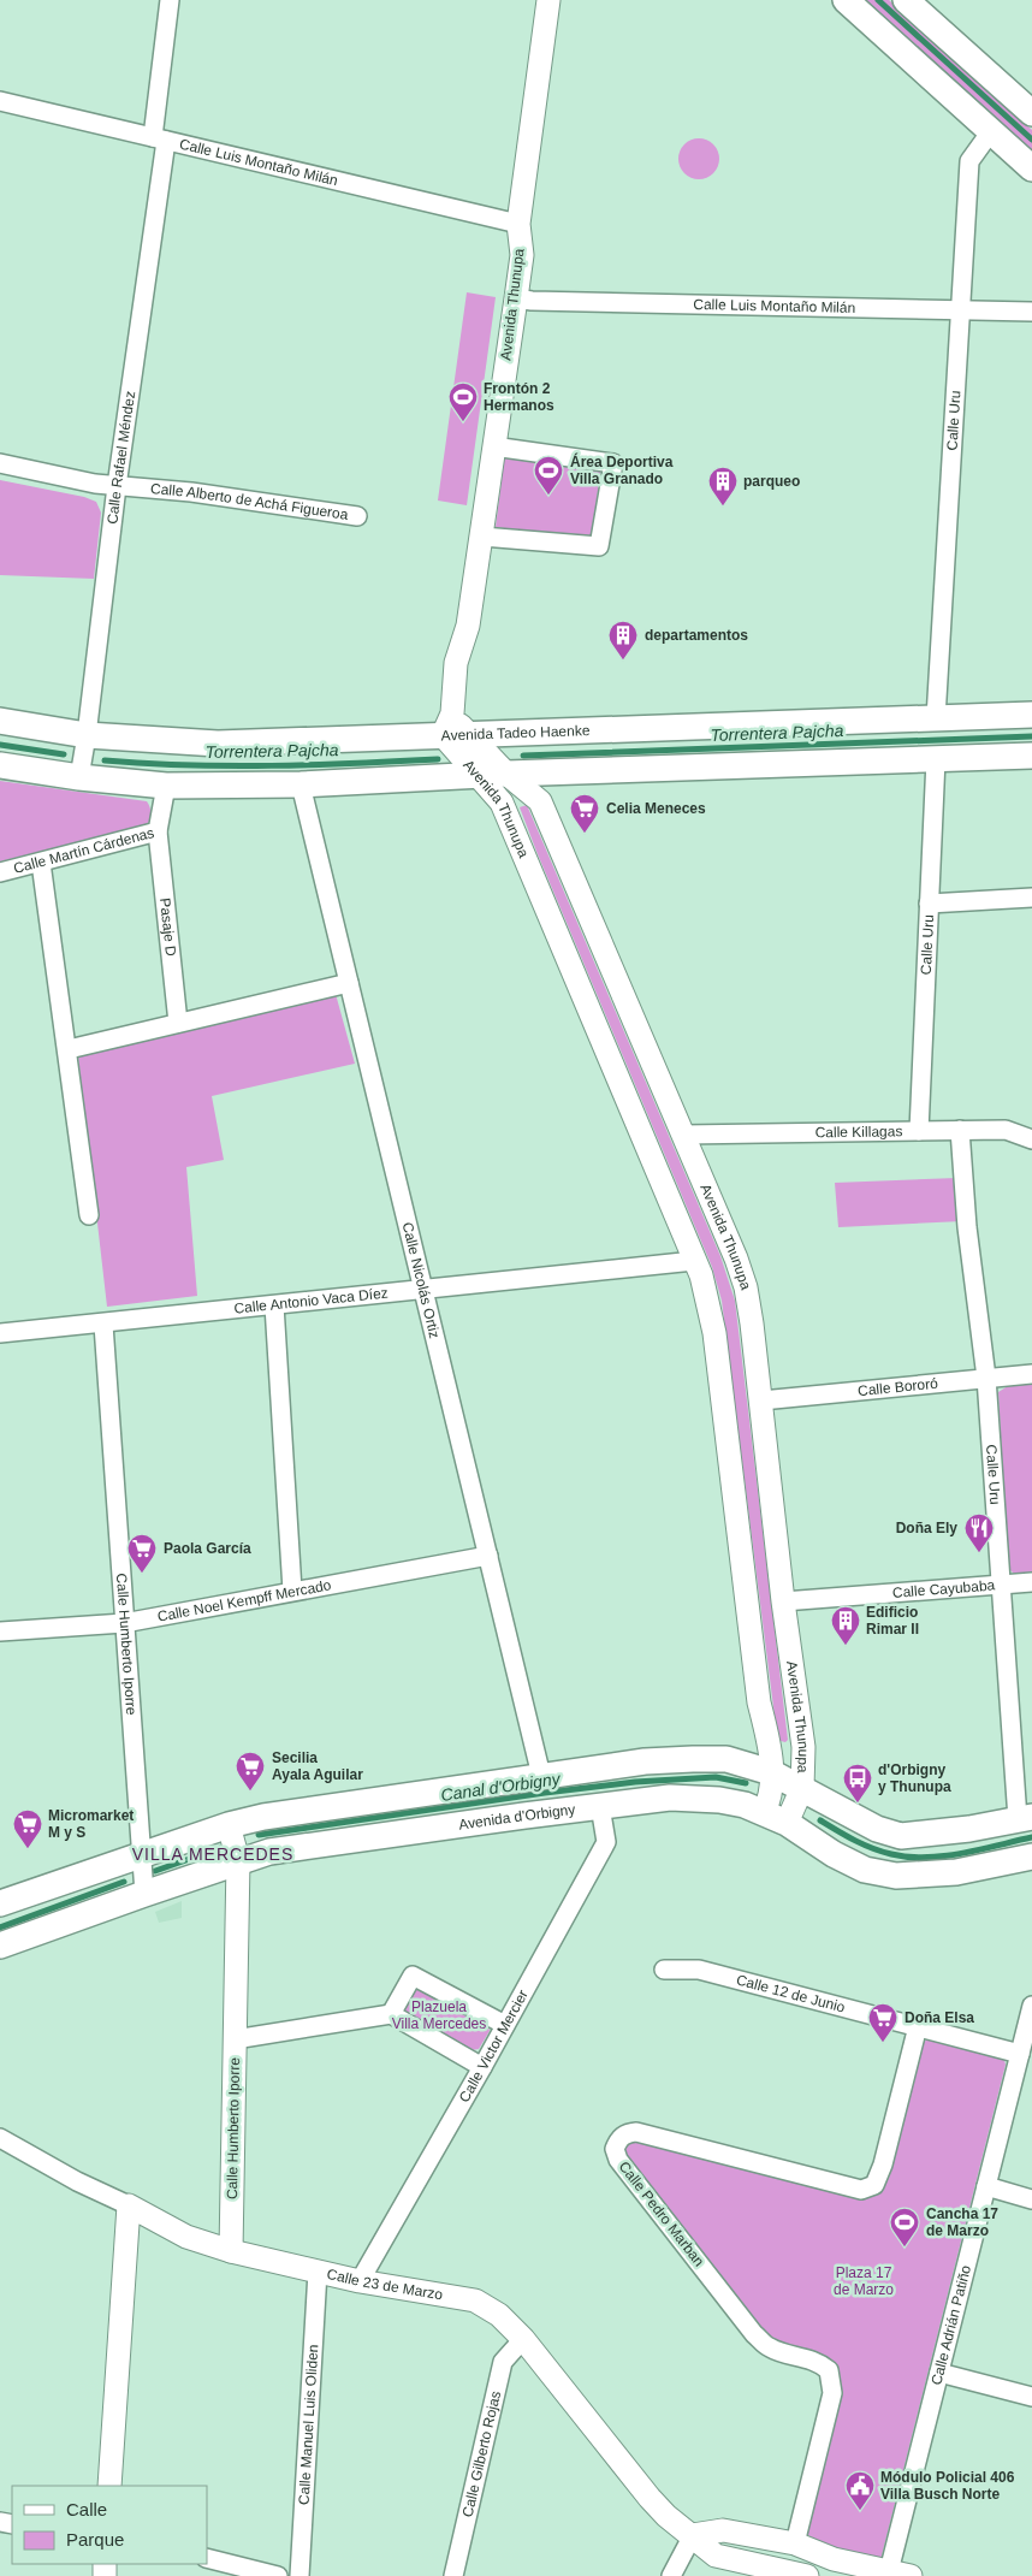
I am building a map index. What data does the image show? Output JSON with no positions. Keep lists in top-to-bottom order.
{
  "streets": {
    "main road": ["Avenida Tadeo Haenke", "Avenida d'Orbigny"],
    "street": [
      "Calle Luis Montaño Milán",
      "Avenida Thunupa",
      "Calle Uru",
      "Calle Rafael Méndez",
      "Calle Alberto de Achá Figueroa",
      "Calle Martín Cárdenas",
      "Pasaje D",
      "Calle Killagas",
      "Calle Nicolás Ortiz",
      "Calle Antonio Vaca Díez",
      "Calle Bororó",
      "Calle Cayubaba",
      "Calle Noel Kempff Mercado",
      "Calle Humberto Iporre",
      "Calle 12 de Junio",
      "Calle Victor Mercier",
      "Calle Pedro Marban",
      "Calle 23 de Marzo",
      "Calle Adrián Patiño",
      "Calle Manuel Luis Oliden",
      "Calle Gilberto Rojas"
    ]
  },
  "crossings": [
    ["Calle Luis Montaño Milán", "Avenida Thunupa"],
    ["Calle Luis Montaño Milán", "Calle Uru"],
    ["Calle Luis Montaño Milán", "Calle Rafael Méndez"],
    ["Avenida Thunupa", "Avenida Tadeo Haenke"],
    ["Avenida Thunupa", "Calle Killagas"],
    ["Avenida Thunupa", "Calle Antonio Vaca Díez"],
    ["Avenida Thunupa", "Calle Bororó"],
    ["Avenida Thunupa", "Calle Cayubaba"],
    ["Avenida Thunupa", "Avenida d'Orbigny"],
    ["Calle Uru", "Avenida Tadeo Haenke"],
    ["Calle Uru", "Calle Killagas"],
    ["Calle Uru", "Calle Bororó"],
    ["Calle Uru", "Calle Cayubaba"],
    ["Calle Rafael Méndez", "Calle Alberto de Achá Figueroa"],
    ["Calle Rafael Méndez", "Avenida Tadeo Haenke"],
    ["Calle Martín Cárdenas", "Pasaje D"],
    ["Calle Nicolás Ortiz", "Calle Antonio Vaca Díez"],
    ["Calle Nicolás Ortiz", "Calle Noel Kempff Mercado"],
    ["Calle Antonio Vaca Díez", "Calle Humberto Iporre"],
    ["Calle Noel Kempff Mercado", "Calle Humberto Iporre"],
    ["Calle Humberto Iporre", "Avenida d'Orbigny"],
    ["Calle Humberto Iporre", "Calle 23 de Marzo"],
    ["Avenida d'Orbigny", "Calle Victor Mercier"],
    ["Calle 12 de Junio", "Calle Pedro Marban"],
    ["Calle 12 de Junio", "Calle Adrián Patiño"],
    ["Calle Victor Mercier", "Calle 23 de Marzo"],
    ["Calle 23 de Marzo", "Calle Manuel Luis Oliden"],
    ["Calle 23 de Marzo", "Calle Gilberto Rojas"]
  ],
  "districts": ["VILLA MERCEDES"],
  "water": ["Torrentera Pajcha", "Canal d'Orbigny"],
  "parks": ["Plazuela Villa Mercedes", "Plaza 17 de Marzo"],
  "places": {
    "sports": ["Frontón 2 Hermanos", "Área Deportiva Villa Granado", "Cancha 17 de Marzo"],
    "building": ["parqueo", "departamentos", "Edificio Rimar II"],
    "supermarket": [
      "Celia Meneces",
      "Paola García",
      "Secilia Ayala Aguilar",
      "Micromarket M y S",
      "Doña Elsa"
    ],
    "restaurant": ["Doña Ely"],
    "bus stop": ["d'Orbigny y Thunupa"],
    "public building": ["Módulo Policial 406 Villa Busch Norte"]
  },
  "legend": ["Calle", "Parque"]
}
